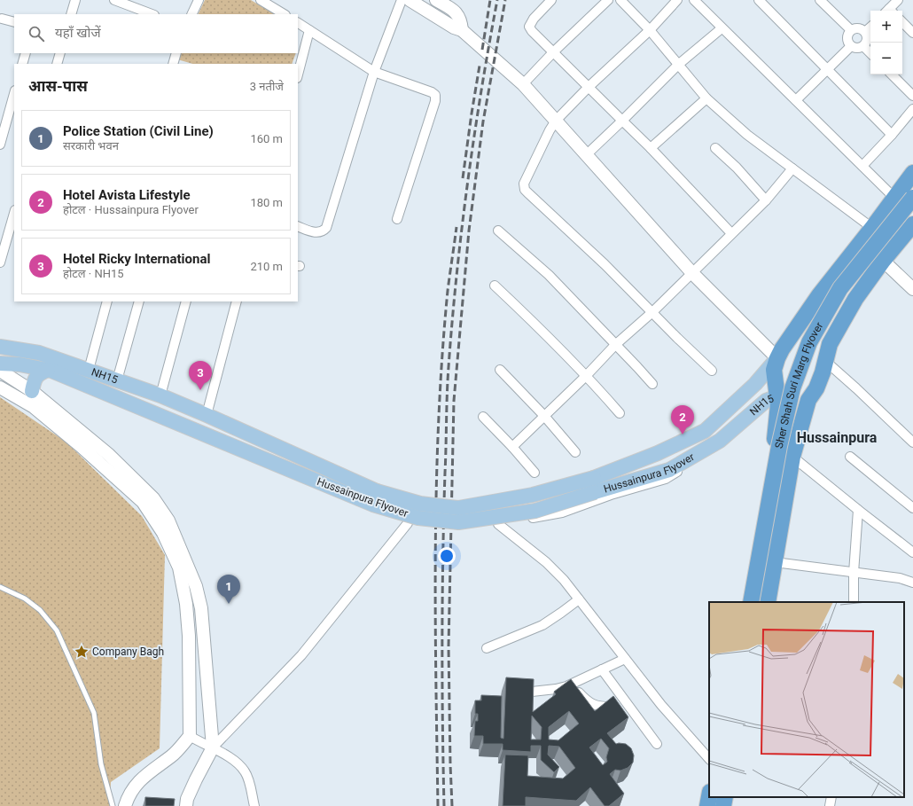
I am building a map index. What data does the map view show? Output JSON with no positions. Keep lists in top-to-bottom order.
{
  "streets": {
    "highway": ["Sher Shah Suri Marg Flyover"],
    "main road": ["NH15", "Hussainpura Flyover"]
  },
  "crossings": [
    ["NH15", "Hussainpura Flyover"]
  ],
  "districts": ["Hussainpura"],
  "places": {
    "place": ["Company Bagh"]
  },
  "page": {
    "map_buttons": ["+", "−"],
    "search": "यहाँ खोजें",
    "heading": ["आस-पास", "3 नतीजे"],
    "list": [
      {
        "mark": "1",
        "name": "Police Station (Civil Line)",
        "note": "सरकारी भवन",
        "value": "160 m"
      },
      {
        "mark": "2",
        "name": "Hotel Avista Lifestyle",
        "note": "होटल · Hussainpura Flyover",
        "value": "180 m"
      },
      {
        "mark": "3",
        "name": "Hotel Ricky International",
        "note": "होटल · NH15",
        "value": "210 m"
      }
    ],
    "pins": ["3", "2", "1"]
  }
}
